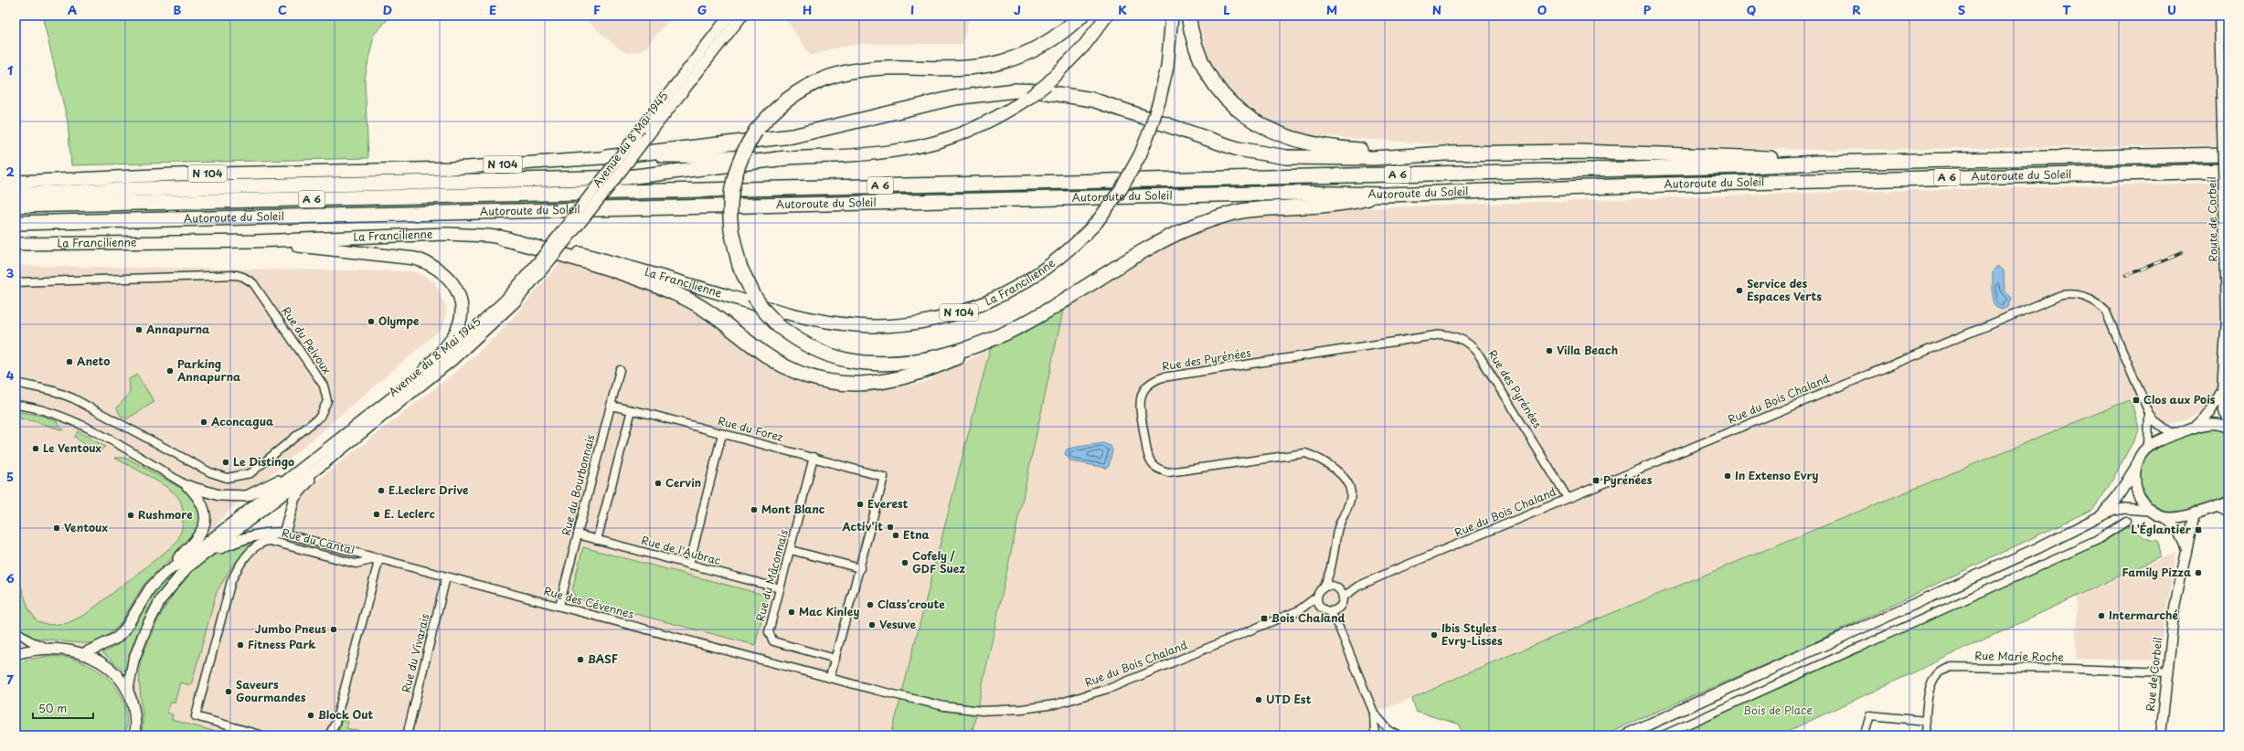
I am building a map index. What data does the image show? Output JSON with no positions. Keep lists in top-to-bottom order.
{
  "streets": {
    "highway": [
      "N 104",
      "A 6",
      "Autoroute du Soleil",
      "La Francilienne"
    ],
    "main road": ["Avenue du 8 Mai 1945"],
    "street": [
      "Route de Corbeil",
      "Rue du Pelvoux",
      "Rue des Pyrénées",
      "Rue du Bois Chaland",
      "Rue du Forez",
      "Rue du Bourbonnais",
      "Rue du Cantal",
      "Rue de l'Aubrac",
      "Rue du Mâconnais",
      "Rue des Cévennes",
      "Rue du Vivarais",
      "Rue Marie Roche",
      "Rue de Corbeil"
    ]
  },
  "crossings": [
    ["Rue des Pyrénées", "Rue du Bois Chaland"],
    ["Rue du Bois Chaland", "Rue des Cévennes"],
    ["Rue du Forez", "Rue du Bourbonnais"],
    ["Rue du Forez", "Rue du Mâconnais"],
    ["Rue du Bourbonnais", "Rue de l'Aubrac"],
    ["Rue du Bourbonnais", "Rue des Cévennes"],
    ["Rue du Cantal", "Rue des Cévennes"],
    ["Rue de l'Aubrac", "Rue du Mâconnais"],
    ["Rue des Cévennes", "Rue du Vivarais"],
    ["Rue Marie Roche", "Rue de Corbeil"]
  ],
  "parks": ["Bois de Place"],
  "places": {
    "other": [
      "Service des Espaces Verts",
      "Olympe",
      "Annapurna",
      "Villa Beach",
      "Aneto",
      "Parking Annapurna",
      "Aconcagua",
      "Le Ventoux",
      "Le Distingo",
      "In Extenso Evry",
      "Cervin",
      "E.Leclerc Drive",
      "Everest",
      "Mont Blanc",
      "E. Leclerc",
      "Rushmore",
      "Activ'it",
      "Ventoux",
      "Etna",
      "Cofely / GDF Suez",
      "Family Pizza",
      "Class'croute",
      "Mac Kinley",
      "Intermarché",
      "Vesuve",
      "Jumbo Pneus",
      "Ibis Styles Evry-Lisses",
      "Fitness Park",
      "BASF",
      "Saveurs Gourmandes",
      "UTD Est",
      "Block Out"
    ],
    "transit": [
      "Clos aux Pois",
      "Pyrénées",
      "L'Églantier",
      "Bois Chaland"
    ]
  },
  "scale_bar": "50 m",
  "grid": {
    "columns": [
      "A",
      "B",
      "C",
      "D",
      "E",
      "F",
      "G",
      "H",
      "I",
      "J",
      "K",
      "L",
      "M",
      "N",
      "O",
      "P",
      "Q",
      "R",
      "S",
      "T",
      "U"
    ],
    "rows": [
      "1",
      "2",
      "3",
      "4",
      "5",
      "6",
      "7"
    ]
  }
}
